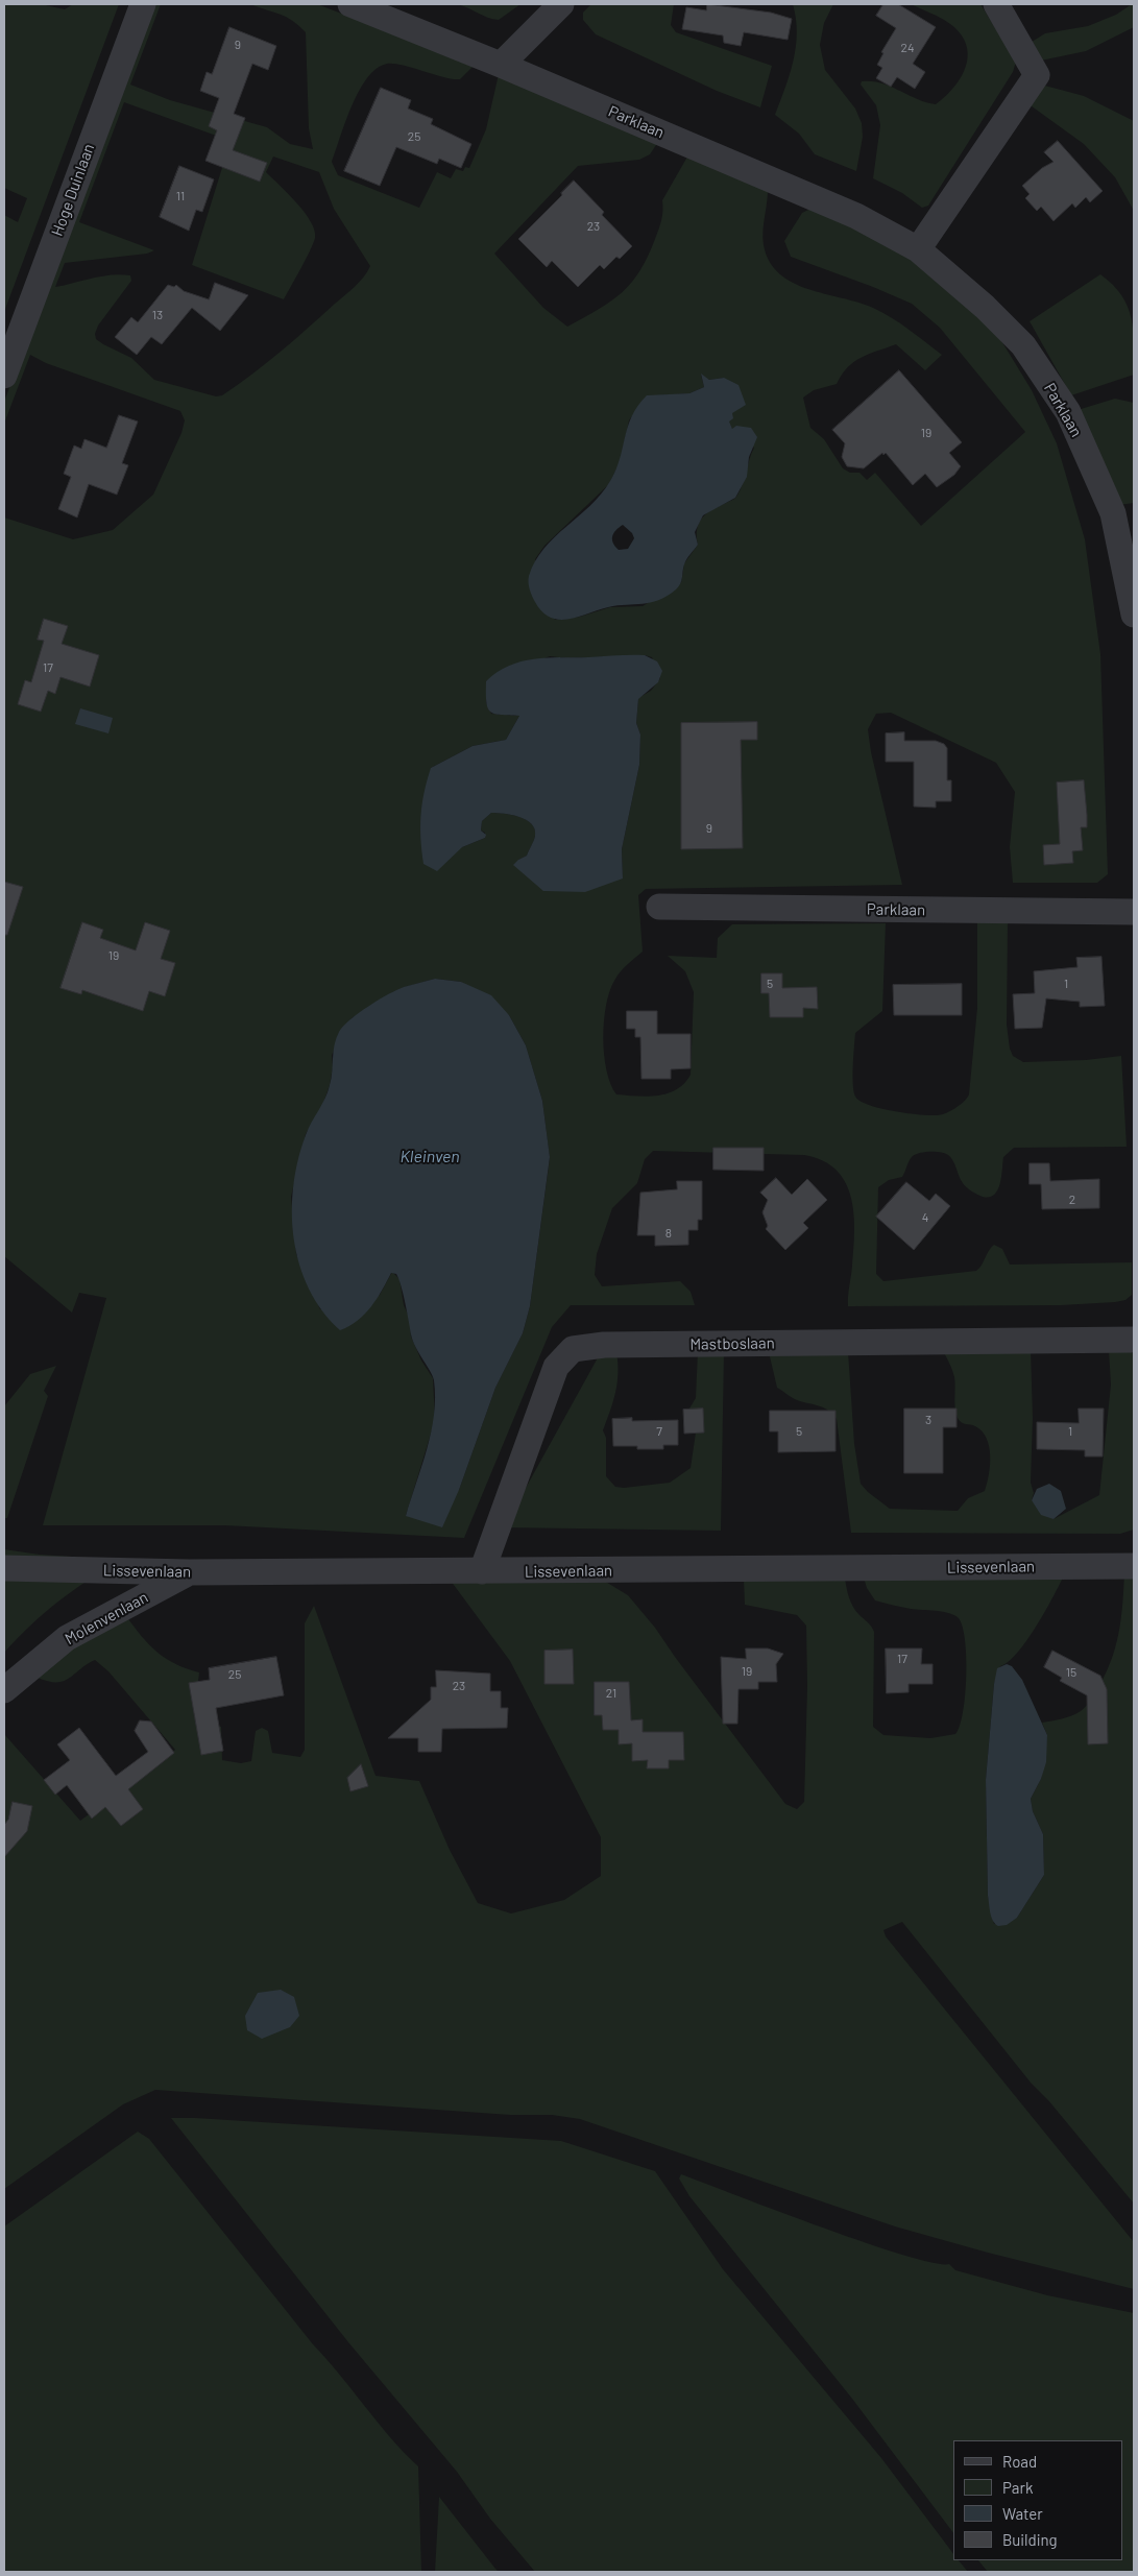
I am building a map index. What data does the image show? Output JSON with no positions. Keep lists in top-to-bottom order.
{
  "streets": {
    "street": [
      "Parklaan",
      "Hoge Duinlaan",
      "Mastboslaan",
      "Lissevenlaan",
      "Molenvenlaan"
    ]
  },
  "crossings": [
    ["Mastboslaan", "Lissevenlaan"],
    ["Lissevenlaan", "Molenvenlaan"]
  ],
  "water": ["Kleinven"],
  "house_numbers": [
    "9",
    "24",
    "25",
    "11",
    "23",
    "13",
    "19",
    "17",
    "9",
    "19",
    "5",
    "1",
    "2",
    "4",
    "8",
    "3",
    "7",
    "5",
    "1",
    "17",
    "19",
    "15",
    "25",
    "23",
    "21"
  ],
  "legend": [
    "Road",
    "Park",
    "Water",
    "Building"
  ]
}
